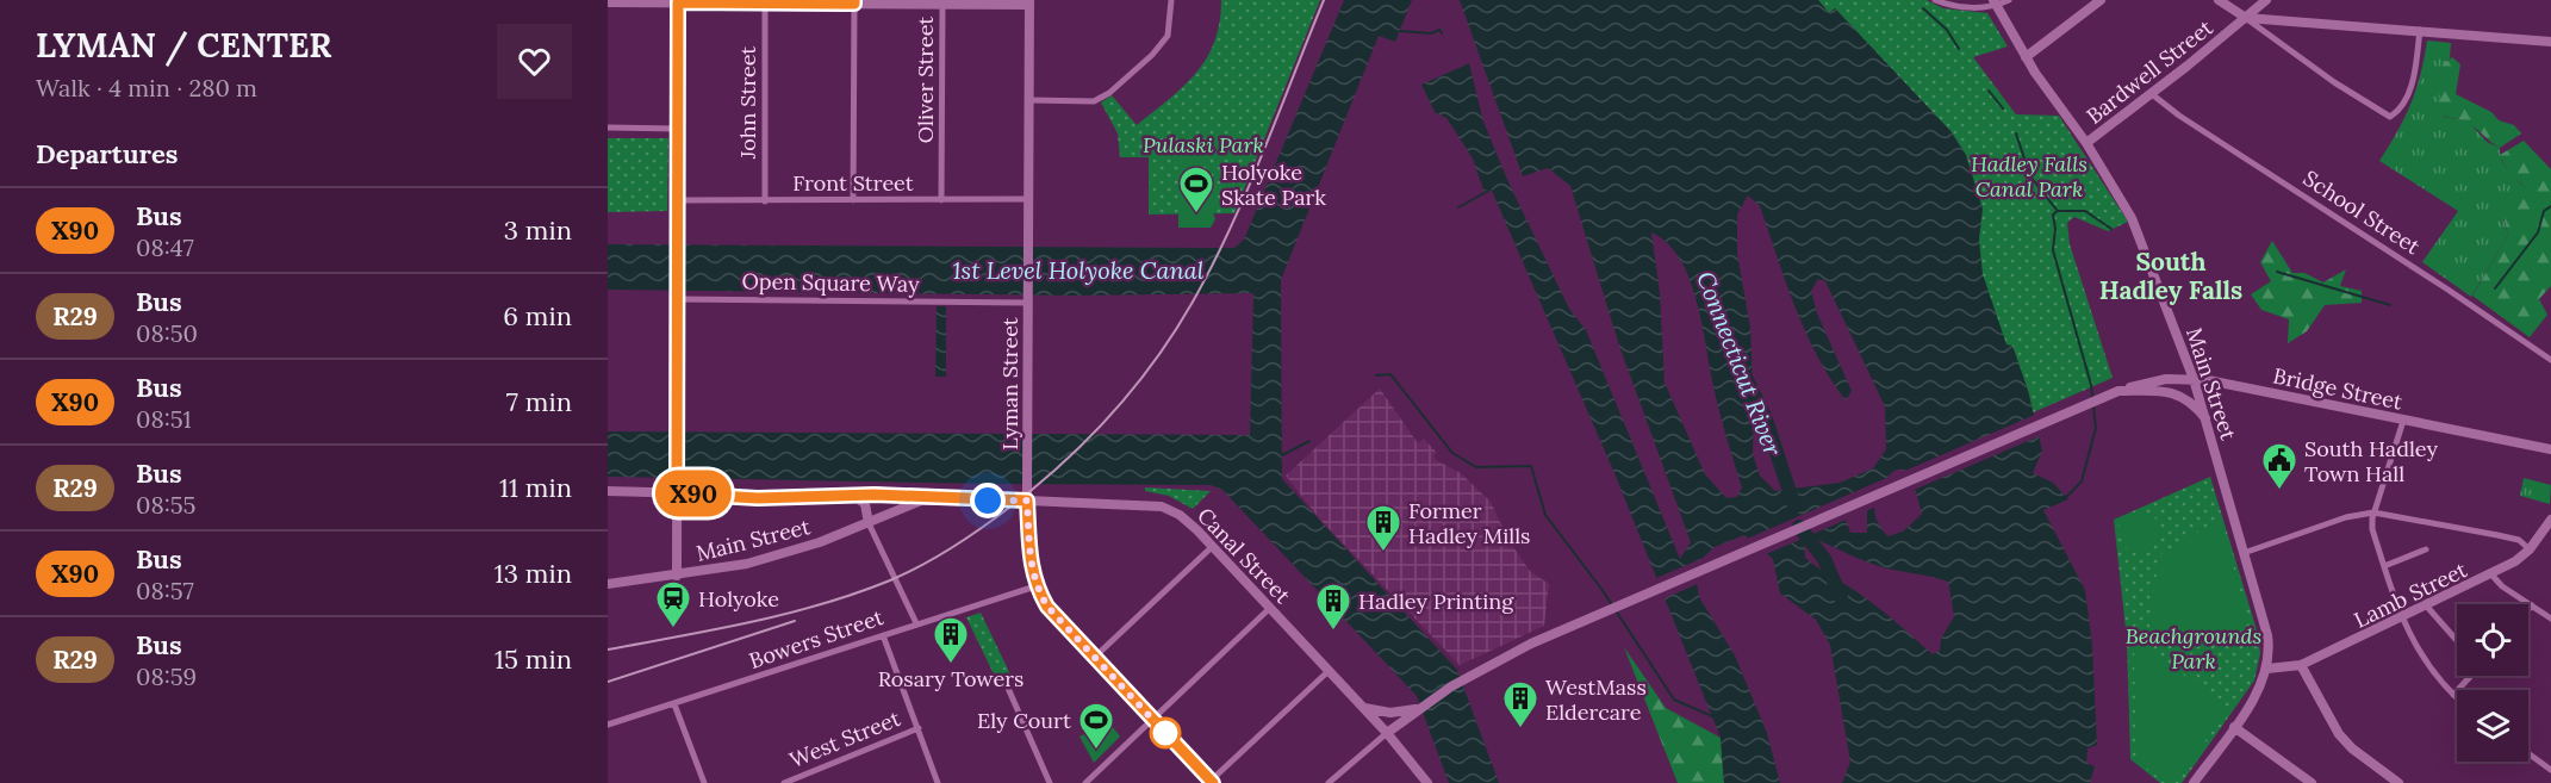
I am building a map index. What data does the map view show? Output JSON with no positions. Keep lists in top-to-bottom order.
{
  "streets": {
    "main road": [
      "Bardwell Street",
      "Lyman Street",
      "Main Street",
      "Bridge Street",
      "Canal Street",
      "Lamb Street"
    ],
    "street": [
      "Oliver Street",
      "John Street",
      "Front Street",
      "School Street",
      "Open Square Way",
      "Bowers Street",
      "West Street"
    ]
  },
  "crossings": [
    ["Bardwell Street", "School Street"],
    ["Bardwell Street", "Main Street"],
    ["Oliver Street", "Front Street"],
    ["John Street", "Front Street"],
    ["Front Street", "Lyman Street"],
    ["Open Square Way", "Lyman Street"],
    ["Lyman Street", "Main Street"],
    ["Lyman Street", "Canal Street"],
    ["Lyman Street", "Bowers Street"],
    ["Main Street", "Bridge Street"],
    ["Main Street", "Canal Street"],
    ["Main Street", "Lamb Street"],
    ["Bridge Street", "Canal Street"]
  ],
  "districts": ["South Hadley Falls"],
  "water": ["1st Level Holyoke Canal", "Connecticut River"],
  "parks": ["Pulaski Park", "Hadley Falls Canal Park", "Beachgrounds Park"],
  "places": {
    "sports": ["Holyoke Skate Park", "Ely Court"],
    "public building": ["South Hadley Town Hall"],
    "building": [
      "Former Hadley Mills",
      "Hadley Printing",
      "Rosary Towers",
      "WestMass Eldercare"
    ],
    "station": ["Holyoke"]
  },
  "lines": ["bus line X90"],
  "page": {
    "heading": [
      ["LYMAN / CENTER", "Walk · 4 min · 280 m"],
      "Departures"
    ],
    "on_map": "X90",
    "list": [
      {
        "mark": "X90",
        "name": "Bus",
        "note": "08:47",
        "value": "3 min"
      },
      {
        "mark": "R29",
        "name": "Bus",
        "note": "08:50",
        "value": "6 min"
      },
      {
        "mark": "X90",
        "name": "Bus",
        "note": "08:51",
        "value": "7 min"
      },
      {
        "mark": "R29",
        "name": "Bus",
        "note": "08:55",
        "value": "11 min"
      },
      {
        "mark": "X90",
        "name": "Bus",
        "note": "08:57",
        "value": "13 min"
      },
      {
        "mark": "R29",
        "name": "Bus",
        "note": "08:59",
        "value": "15 min"
      }
    ]
  }
}
